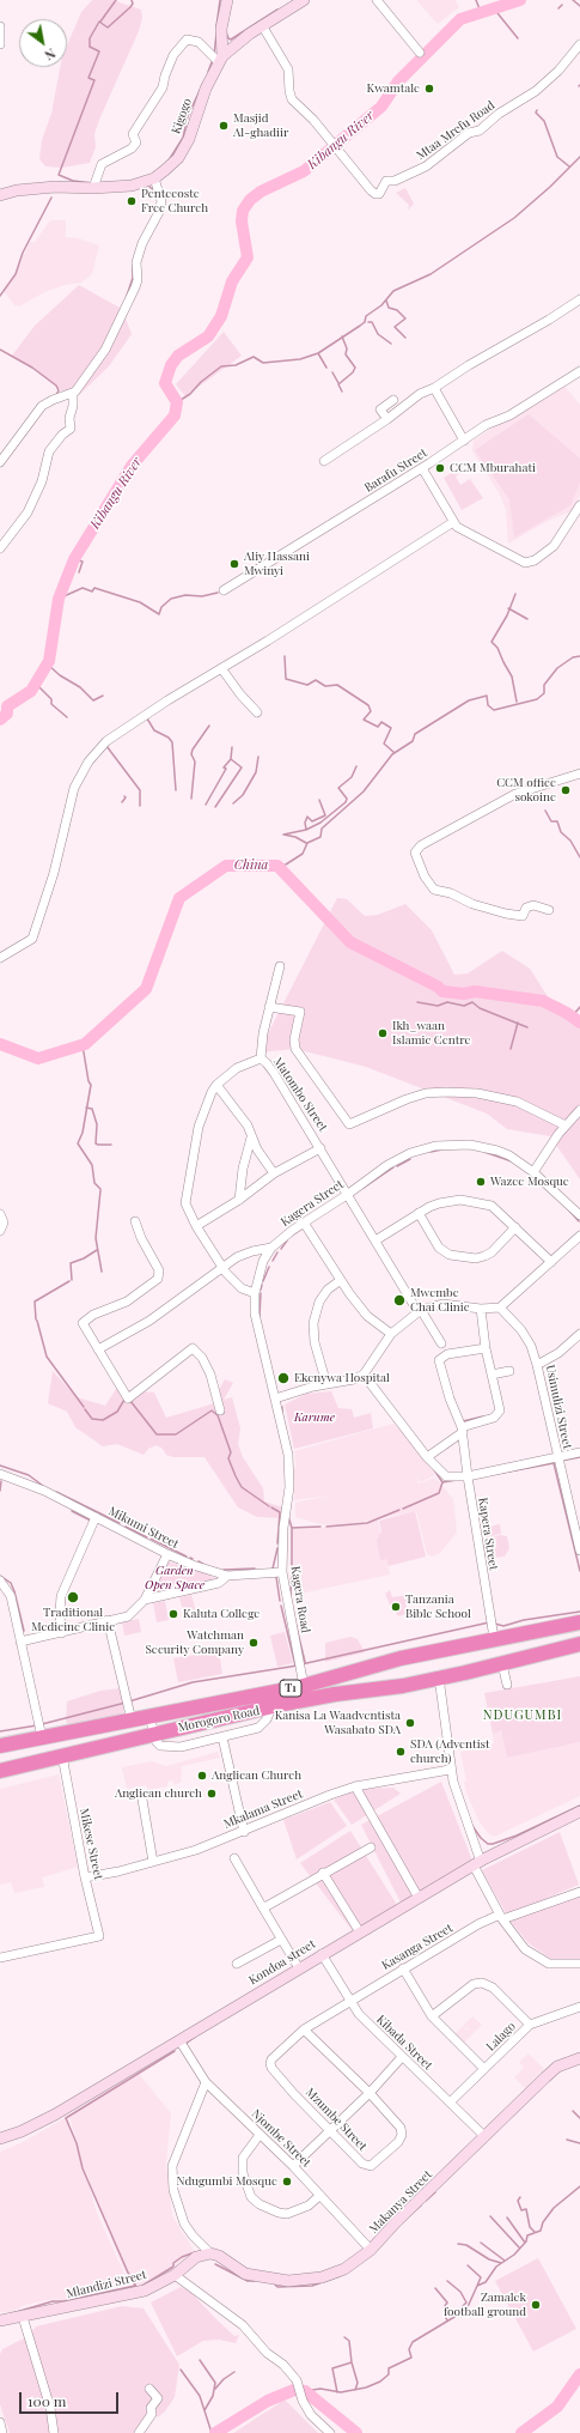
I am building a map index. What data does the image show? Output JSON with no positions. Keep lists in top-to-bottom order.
{
  "streets": {
    "highway": ["T1", "Morogoro Road"],
    "street": [
      "Kigogo",
      "Mtaa Mrefu Road",
      "Barafu Street",
      "Matombo Street",
      "Kagera Street",
      "Usimulizi Street",
      "Mikumi Street",
      "Kapera Street",
      "Kagera Road",
      "Mkalama Street",
      "Mikese Street",
      "Kasanga Street",
      "Kondoa street",
      "Lalago",
      "Kibada Street",
      "Mzumbe Street",
      "Njombe Street",
      "Makanya Street",
      "Mlandizi Street"
    ]
  },
  "crossings": [
    ["Kigogo", "Mtaa Mrefu Road"],
    ["Matombo Street", "Kagera Street"],
    ["Kagera Street", "Kagera Road"],
    ["Mikumi Street", "Kagera Road"],
    ["Kapera Street", "Morogoro Road"],
    ["Kagera Road", "Morogoro Road"],
    ["Morogoro Road", "Mikese Street"],
    ["Mkalama Street", "Mikese Street"],
    ["Kasanga Street", "Kibada Street"],
    ["Kasanga Street", "Mzumbe Street"],
    ["Kondoa street", "Kibada Street"],
    ["Kondoa street", "Njombe Street"],
    ["Lalago", "Kibada Street"],
    ["Kibada Street", "Mzumbe Street"],
    ["Kibada Street", "Makanya Street"],
    ["Njombe Street", "Makanya Street"],
    ["Makanya Street", "Mlandizi Street"]
  ],
  "districts": ["NDUGUMBI"],
  "water": ["Kibangu River", "China"],
  "parks": ["Karume", "Garden Open Space"],
  "places": [
    "Kwamtale",
    "Masjid Al-ghadiir",
    "Pentecoste Free Church",
    "CCM Mburahati",
    "Aliy Hassani Mwinyi",
    "CCM office sokoine",
    "Ikh_waan Islamic Centre",
    "Wazee Mosque",
    "Mwembe Chai Clinic",
    "Ekenywa Hospital",
    "Traditional Medicine Clinic",
    "Tanzania Bible School",
    "Kaluta College",
    "Watchman Security Company",
    "Kanisa La Waadventista Wasabato SDA",
    "SDA (Adventist church)",
    "Anglican Church",
    "Anglican church",
    "Ndugumbi Mosque",
    "Zamalek football ground"
  ],
  "scale_bar": "100 m",
  "north": "bottom right"
}
